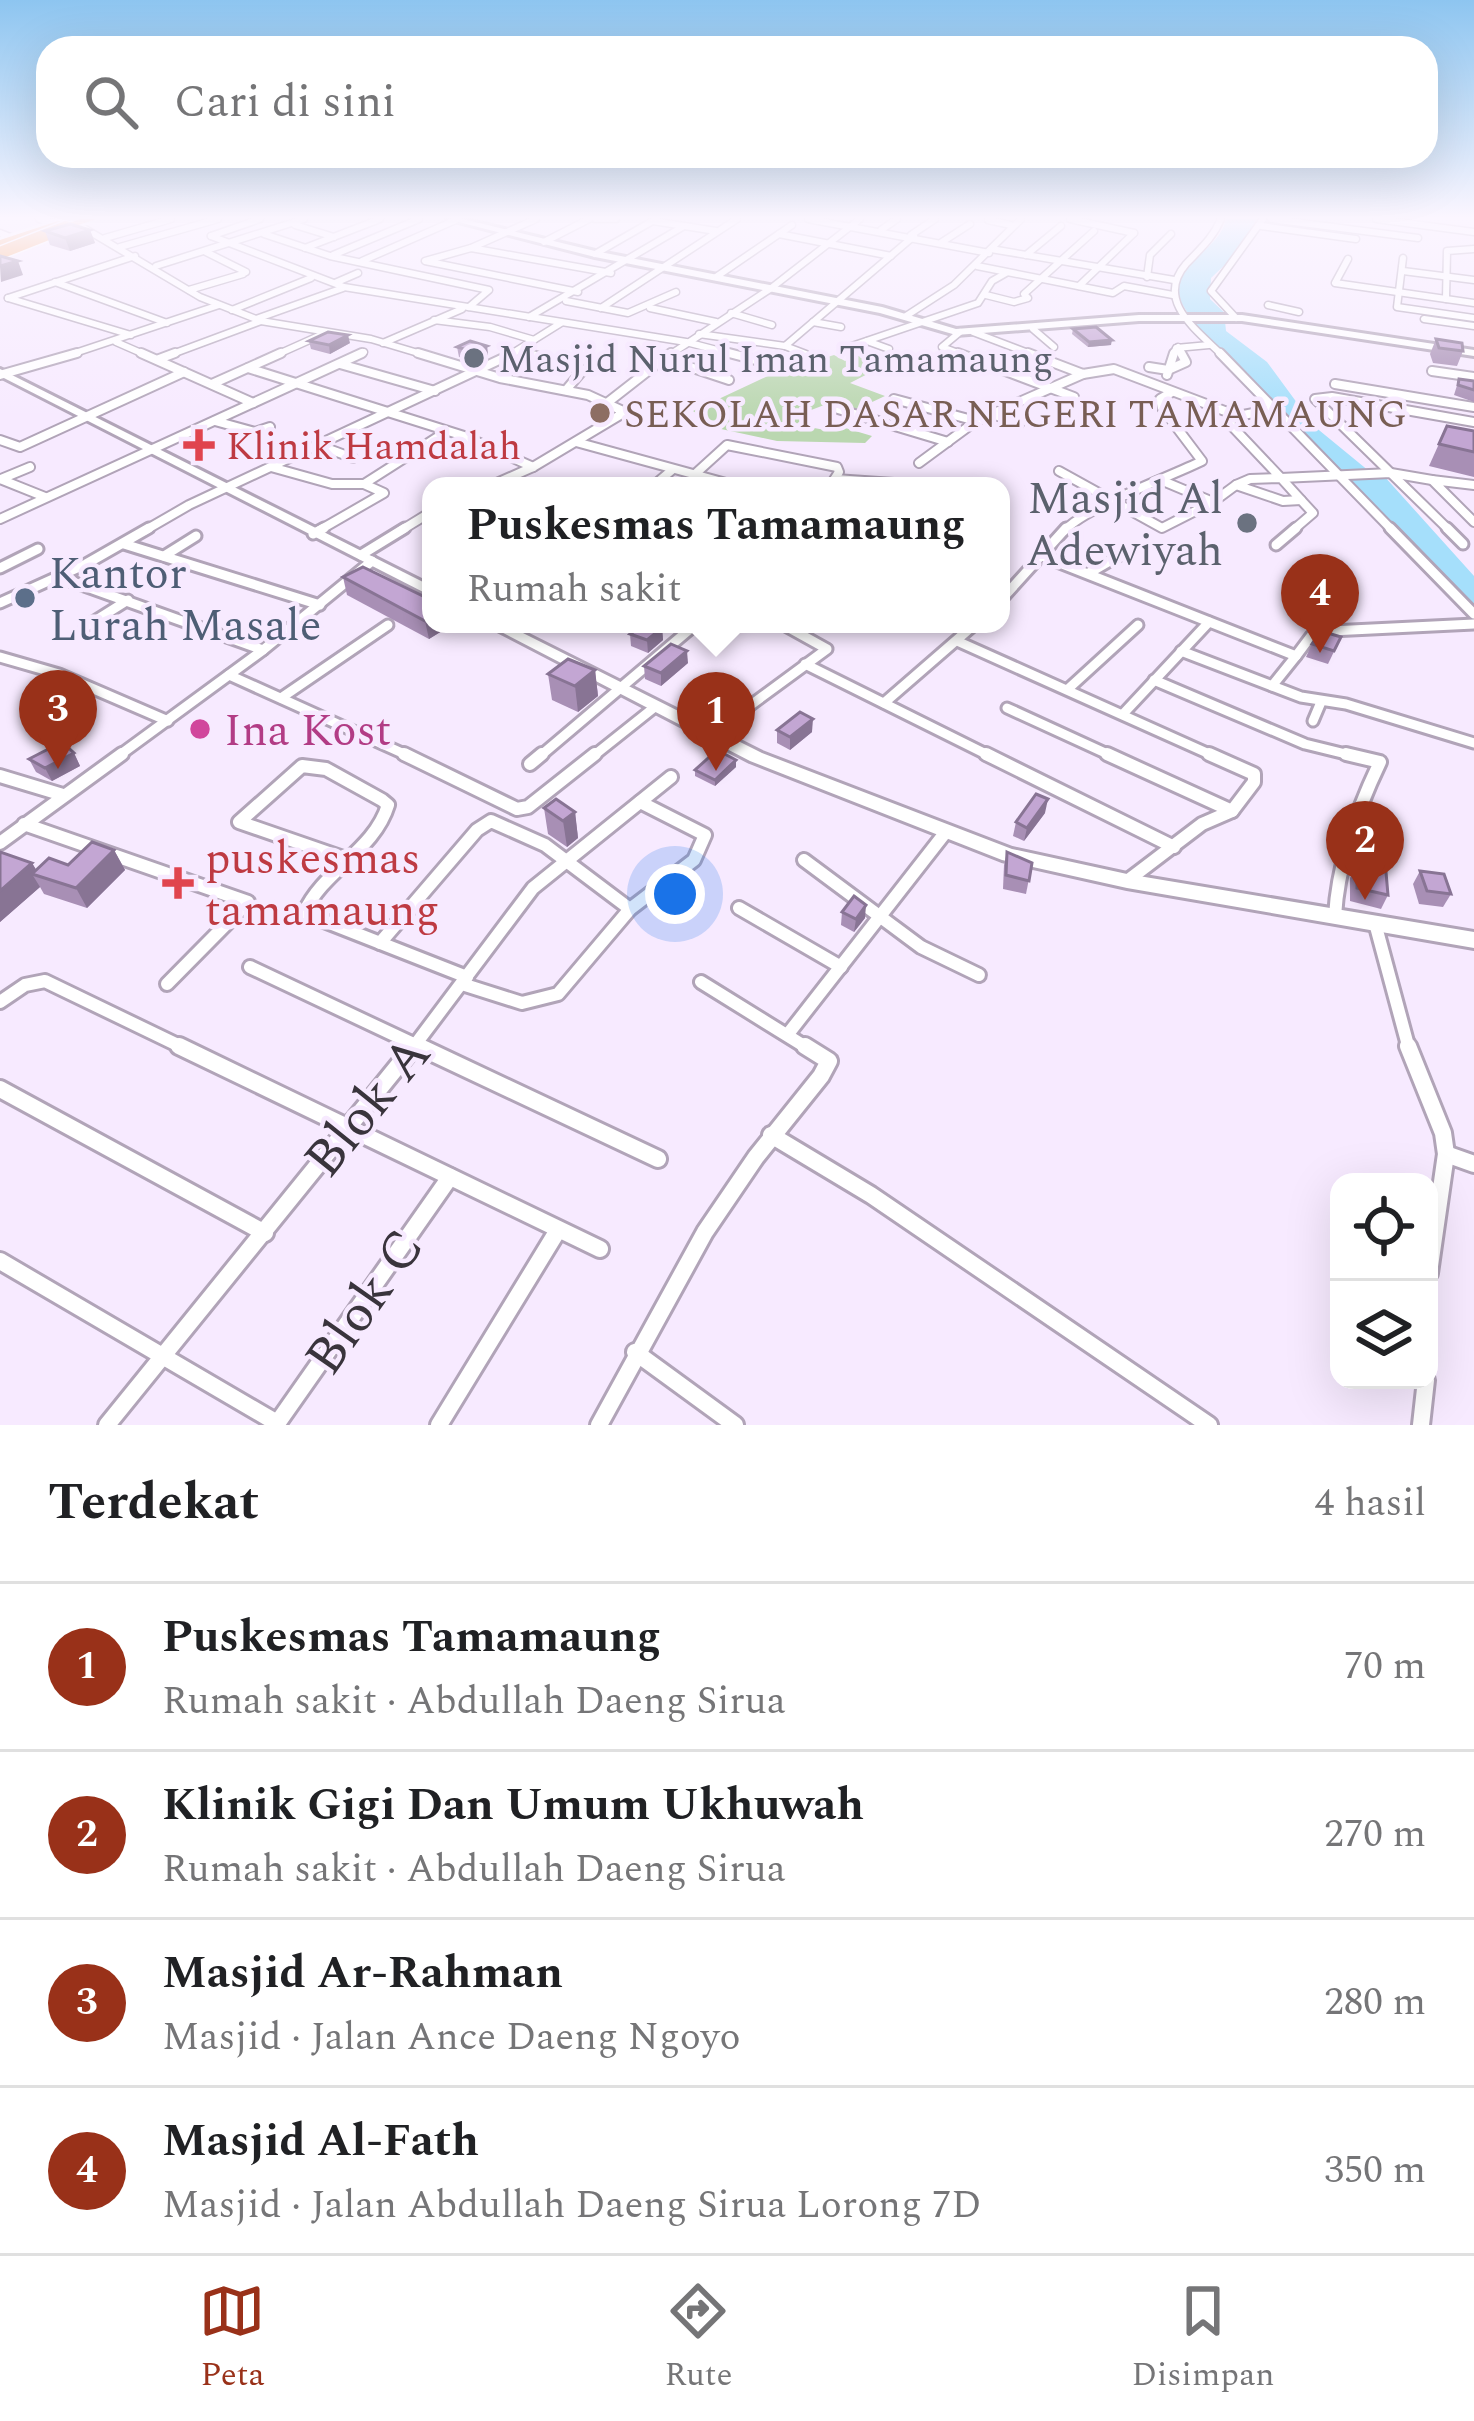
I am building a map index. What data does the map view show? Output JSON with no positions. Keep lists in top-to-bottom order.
{
  "streets": {
    "street": ["Blok A", "Blok C"]
  },
  "places": {
    "other": [
      "Masjid Nurul Iman Tamamaung",
      "SEKOLAH DASAR NEGERI TAMAMAUNG",
      "Masjid Al Adewiyah",
      "Kantor Lurah Masale",
      "Ina Kost"
    ],
    "health": ["Klinik Hamdalah", "puskesmas tamamaung"]
  },
  "page": {
    "search": "Cari di sini",
    "popup": ["Puskesmas Tamamaung", "Rumah sakit"],
    "pins": [
      "4",
      "3",
      "1",
      "2"
    ],
    "heading": ["Terdekat", "4 hasil"],
    "list": [
      {
        "mark": "1",
        "name": "Puskesmas Tamamaung",
        "note": "Rumah sakit · Abdullah Daeng Sirua",
        "value": "70 m"
      },
      {
        "mark": "2",
        "name": "Klinik Gigi Dan Umum Ukhuwah",
        "note": "Rumah sakit · Abdullah Daeng Sirua",
        "value": "270 m"
      },
      {
        "mark": "3",
        "name": "Masjid Ar-Rahman",
        "note": "Masjid · Jalan Ance Daeng Ngoyo",
        "value": "280 m"
      },
      {
        "mark": "4",
        "name": "Masjid Al-Fath",
        "note": "Masjid · Jalan Abdullah Daeng Sirua Lorong 7D",
        "value": "350 m"
      }
    ],
    "nav": ["Peta", "Rute", "Disimpan"]
  }
}
